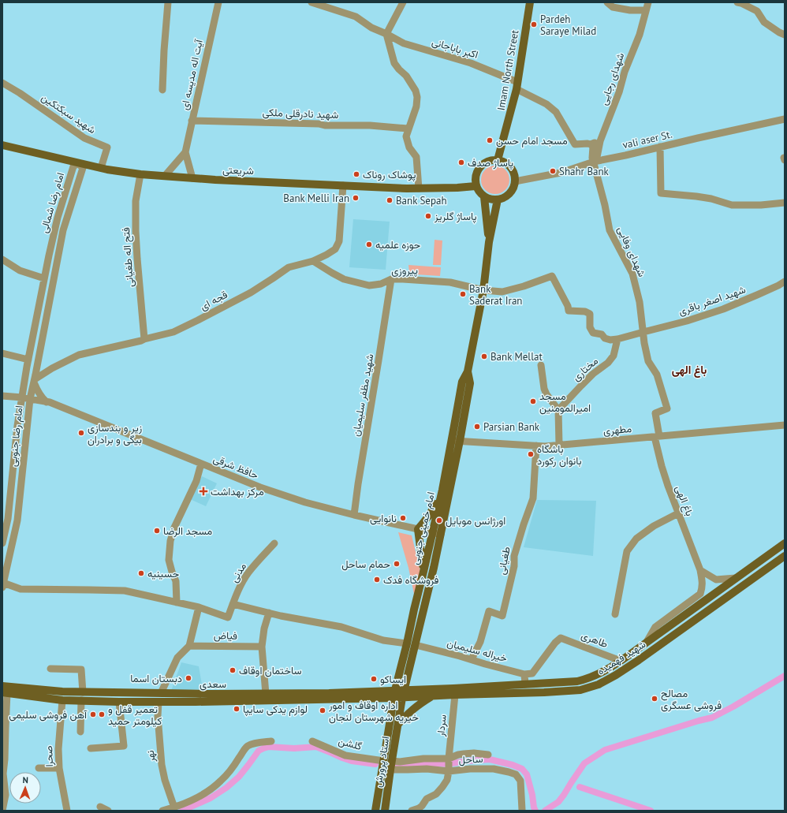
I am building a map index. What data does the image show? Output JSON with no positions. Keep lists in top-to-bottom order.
{
  "streets": {
    "main road": [
      "Imam North Street",
      "شریعتی",
      "امام خمینی جنوبی",
      "شهید فهمیده",
      "سعدی",
      "استاد پرورش"
    ],
    "street": [
      "اکبر باباجانی",
      "آیت اله مدیسه ای",
      "شهدای رجایی",
      "شهید سبکتکین",
      "شهید نادرقلی ملکی",
      "vali aser St.",
      "امام رضا شمالی",
      "شهدای وفایی",
      "فتح اله طغیانی",
      "پیروزی",
      "قجه ای",
      "شهید اصغر باقری",
      "مختاری",
      "شهید مظفر سلیمیان",
      "مطهری",
      "امام رضا جنوبی",
      "حافظ شرقی",
      "باغ الهی",
      "طغیانی",
      "مدنی",
      "فیاض",
      "طاهری",
      "خیراله سلیمیان",
      "سردار",
      "گلشن",
      "صحرا",
      "نهر",
      "ساحل"
    ]
  },
  "crossings": [
    ["اکبر باباجانی", "Imam North Street"],
    ["اکبر باباجانی", "شهدای وفایی"],
    ["Imam North Street", "vali aser St."],
    ["Imam North Street", "شریعتی"],
    ["آیت اله مدیسه ای", "شهید نادرقلی ملکی"],
    ["شهدای رجایی", "vali aser St."],
    ["شهدای رجایی", "شهدای وفایی"],
    ["شهید سبکتکین", "شریعتی"],
    ["vali aser St.", "شریعتی"],
    ["vali aser St.", "شهدای وفایی"],
    ["شریعتی", "امام رضا شمالی"],
    ["شریعتی", "فتح اله طغیانی"],
    ["شریعتی", "قجه ای"],
    ["امام رضا شمالی", "قجه ای"],
    ["امام رضا شمالی", "امام رضا جنوبی"],
    ["امام رضا شمالی", "حافظ شرقی"],
    ["شهدای وفایی", "شهید اصغر باقری"],
    ["شهدای وفایی", "مطهری"],
    ["شهدای وفایی", "باغ الهی"],
    ["فتح اله طغیانی", "قجه ای"],
    ["پیروزی", "قجه ای"],
    ["پیروزی", "شهید اصغر باقری"],
    ["پیروزی", "مختاری"],
    ["پیروزی", "شهید مظفر سلیمیان"],
    ["پیروزی", "امام خمینی جنوبی"],
    ["شهید اصغر باقری", "مختاری"],
    ["شهید مظفر سلیمیان", "حافظ شرقی"],
    ["مطهری", "باغ الهی"],
    ["مطهری", "امام خمینی جنوبی"],
    ["مطهری", "طغیانی"],
    ["امام رضا جنوبی", "حافظ شرقی"],
    ["حافظ شرقی", "امام خمینی جنوبی"],
    ["باغ الهی", "شهید فهمیده"],
    ["امام خمینی جنوبی", "خیراله سلیمیان"],
    ["امام خمینی جنوبی", "شهید فهمیده"],
    ["امام خمینی جنوبی", "سعدی"],
    ["امام خمینی جنوبی", "استاد پرورش"],
    ["طغیانی", "خیراله سلیمیان"],
    ["طاهری", "خیراله سلیمیان"],
    ["طاهری", "شهید فهمیده"],
    ["شهید فهمیده", "سعدی"],
    ["شهید فهمیده", "سردار"],
    ["شهید فهمیده", "استاد پرورش"],
    ["سعدی", "صحرا"],
    ["سعدی", "نهر"],
    ["سعدی", "استاد پرورش"],
    ["سردار", "گلشن"],
    ["سردار", "ساحل"],
    ["گلشن", "استاد پرورش"],
    ["ساحل", "استاد پرورش"]
  ],
  "districts": ["باغ الهی"],
  "places": {
    "other": [
      "Pardeh Saraye Milad",
      "مسجد امام حسن",
      "پاساژ صدف",
      "Shahr Bank",
      "پوشاک روناک",
      "Bank Melli Iran",
      "Bank Sepah",
      "پاساژ گلریز",
      "حوزه علمیه",
      "Bank Saderat Iran",
      "Bank Mellat",
      "مسجد امیرالمومنین",
      "Parsian Bank",
      "زیر و بندسازی بیگی و برادران",
      "باشگاه بانوان رکورد",
      "نانوایی",
      "اورژانس موبایل",
      "مسجد الرضا",
      "حمام ساحل",
      "حسینیه",
      "فروشگاه فدک",
      "ساختمان اوقاف",
      "دبستان اسما",
      "ایساکو",
      "مصالح فروشی عسگری",
      "لوازم یدکی سایپا",
      "اداره اوقاف و امور خیریه شهرستان لنجان",
      "آهن فروشی سلیمی",
      "تعمیر قفل و کیلومتر حمید"
    ],
    "health": ["مرکز بهداشت"]
  },
  "north": "top"
}
